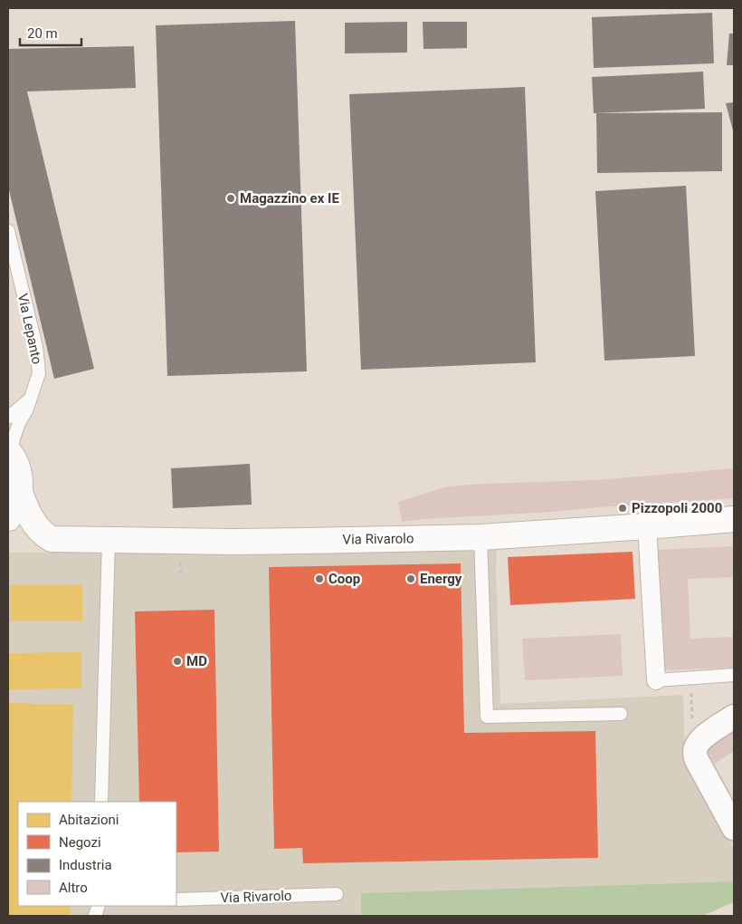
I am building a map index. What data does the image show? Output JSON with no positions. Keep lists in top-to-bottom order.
{
  "streets": {
    "main road": ["Via Rivarolo"],
    "lane": ["Via Lepanto"]
  },
  "places": [
    "Magazzino ex IE",
    "Pizzopoli 2000",
    "Coop",
    "Energy",
    "MD"
  ],
  "legend": [
    "Abitazioni",
    "Negozi",
    "Industria",
    "Altro"
  ],
  "scale_bar": "20 m"
}
